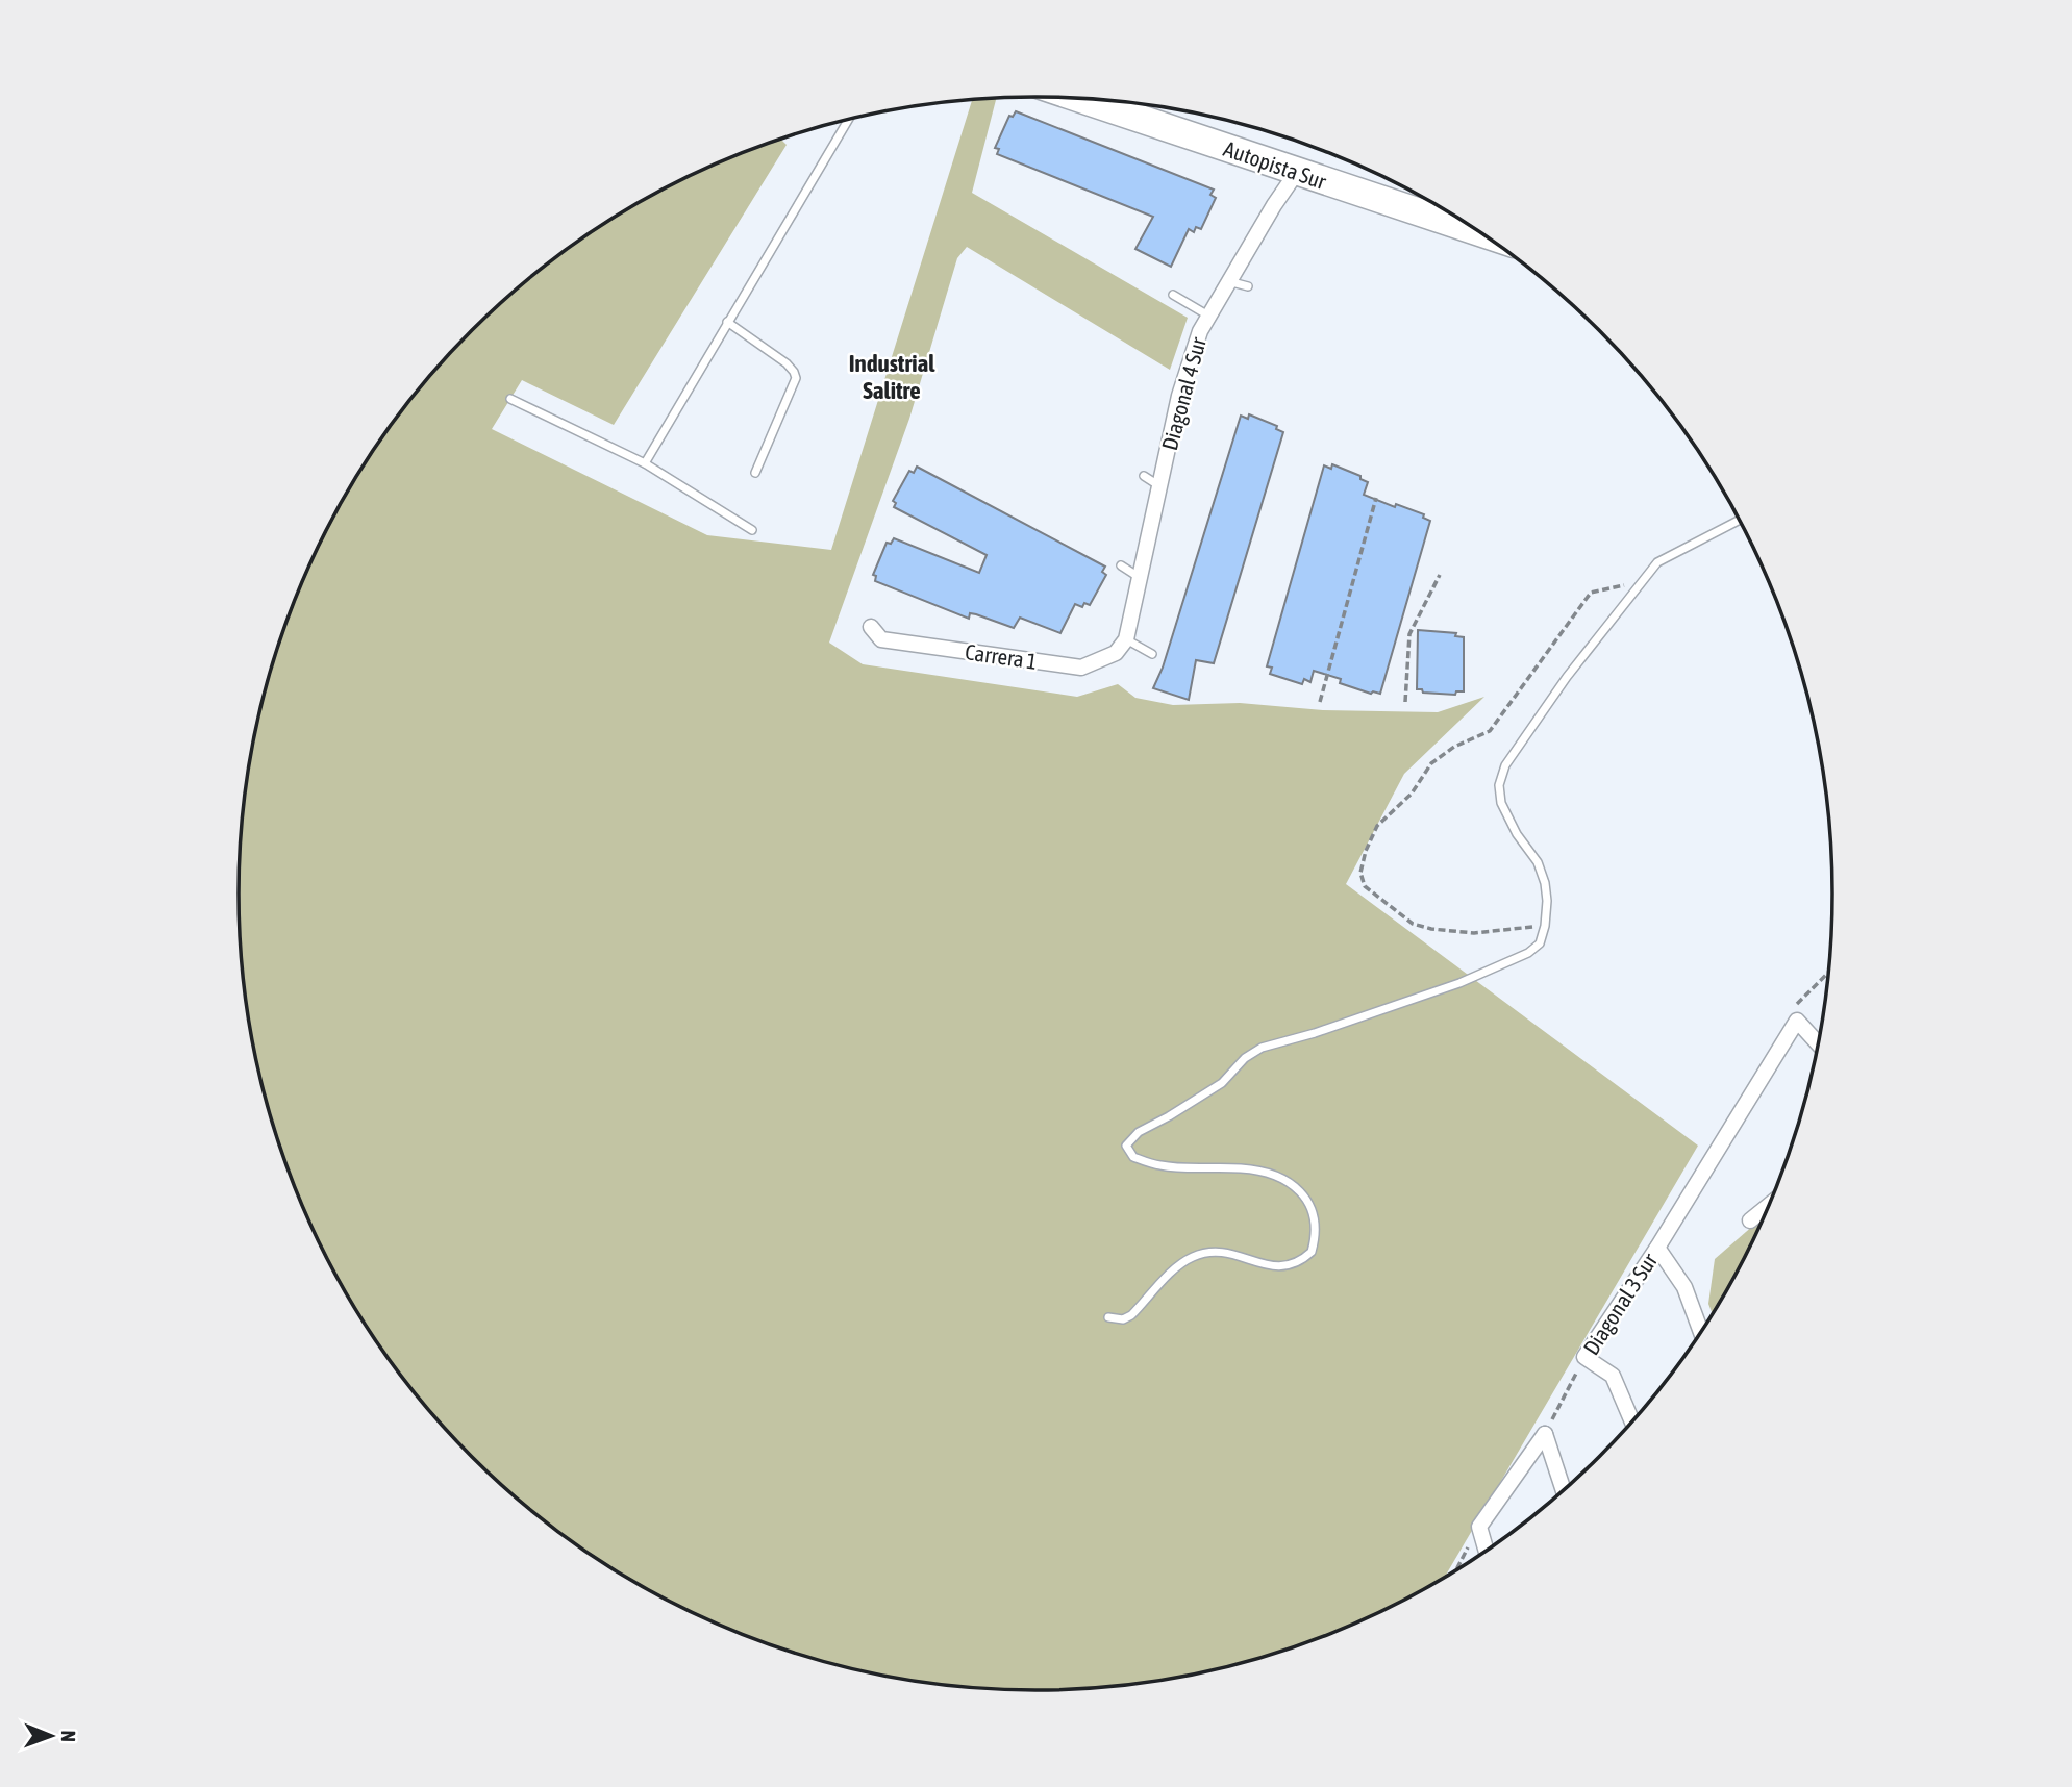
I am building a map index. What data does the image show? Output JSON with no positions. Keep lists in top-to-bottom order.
{
  "streets": {
    "highway": ["Autopista Sur"],
    "street": ["Diagonal 4 Sur", "Carrera 1", "Diagonal 3 Sur"]
  },
  "crossings": [
    ["Autopista Sur", "Diagonal 4 Sur"],
    ["Diagonal 4 Sur", "Carrera 1"]
  ],
  "districts": ["Industrial Salitre"],
  "north": "right"
}
